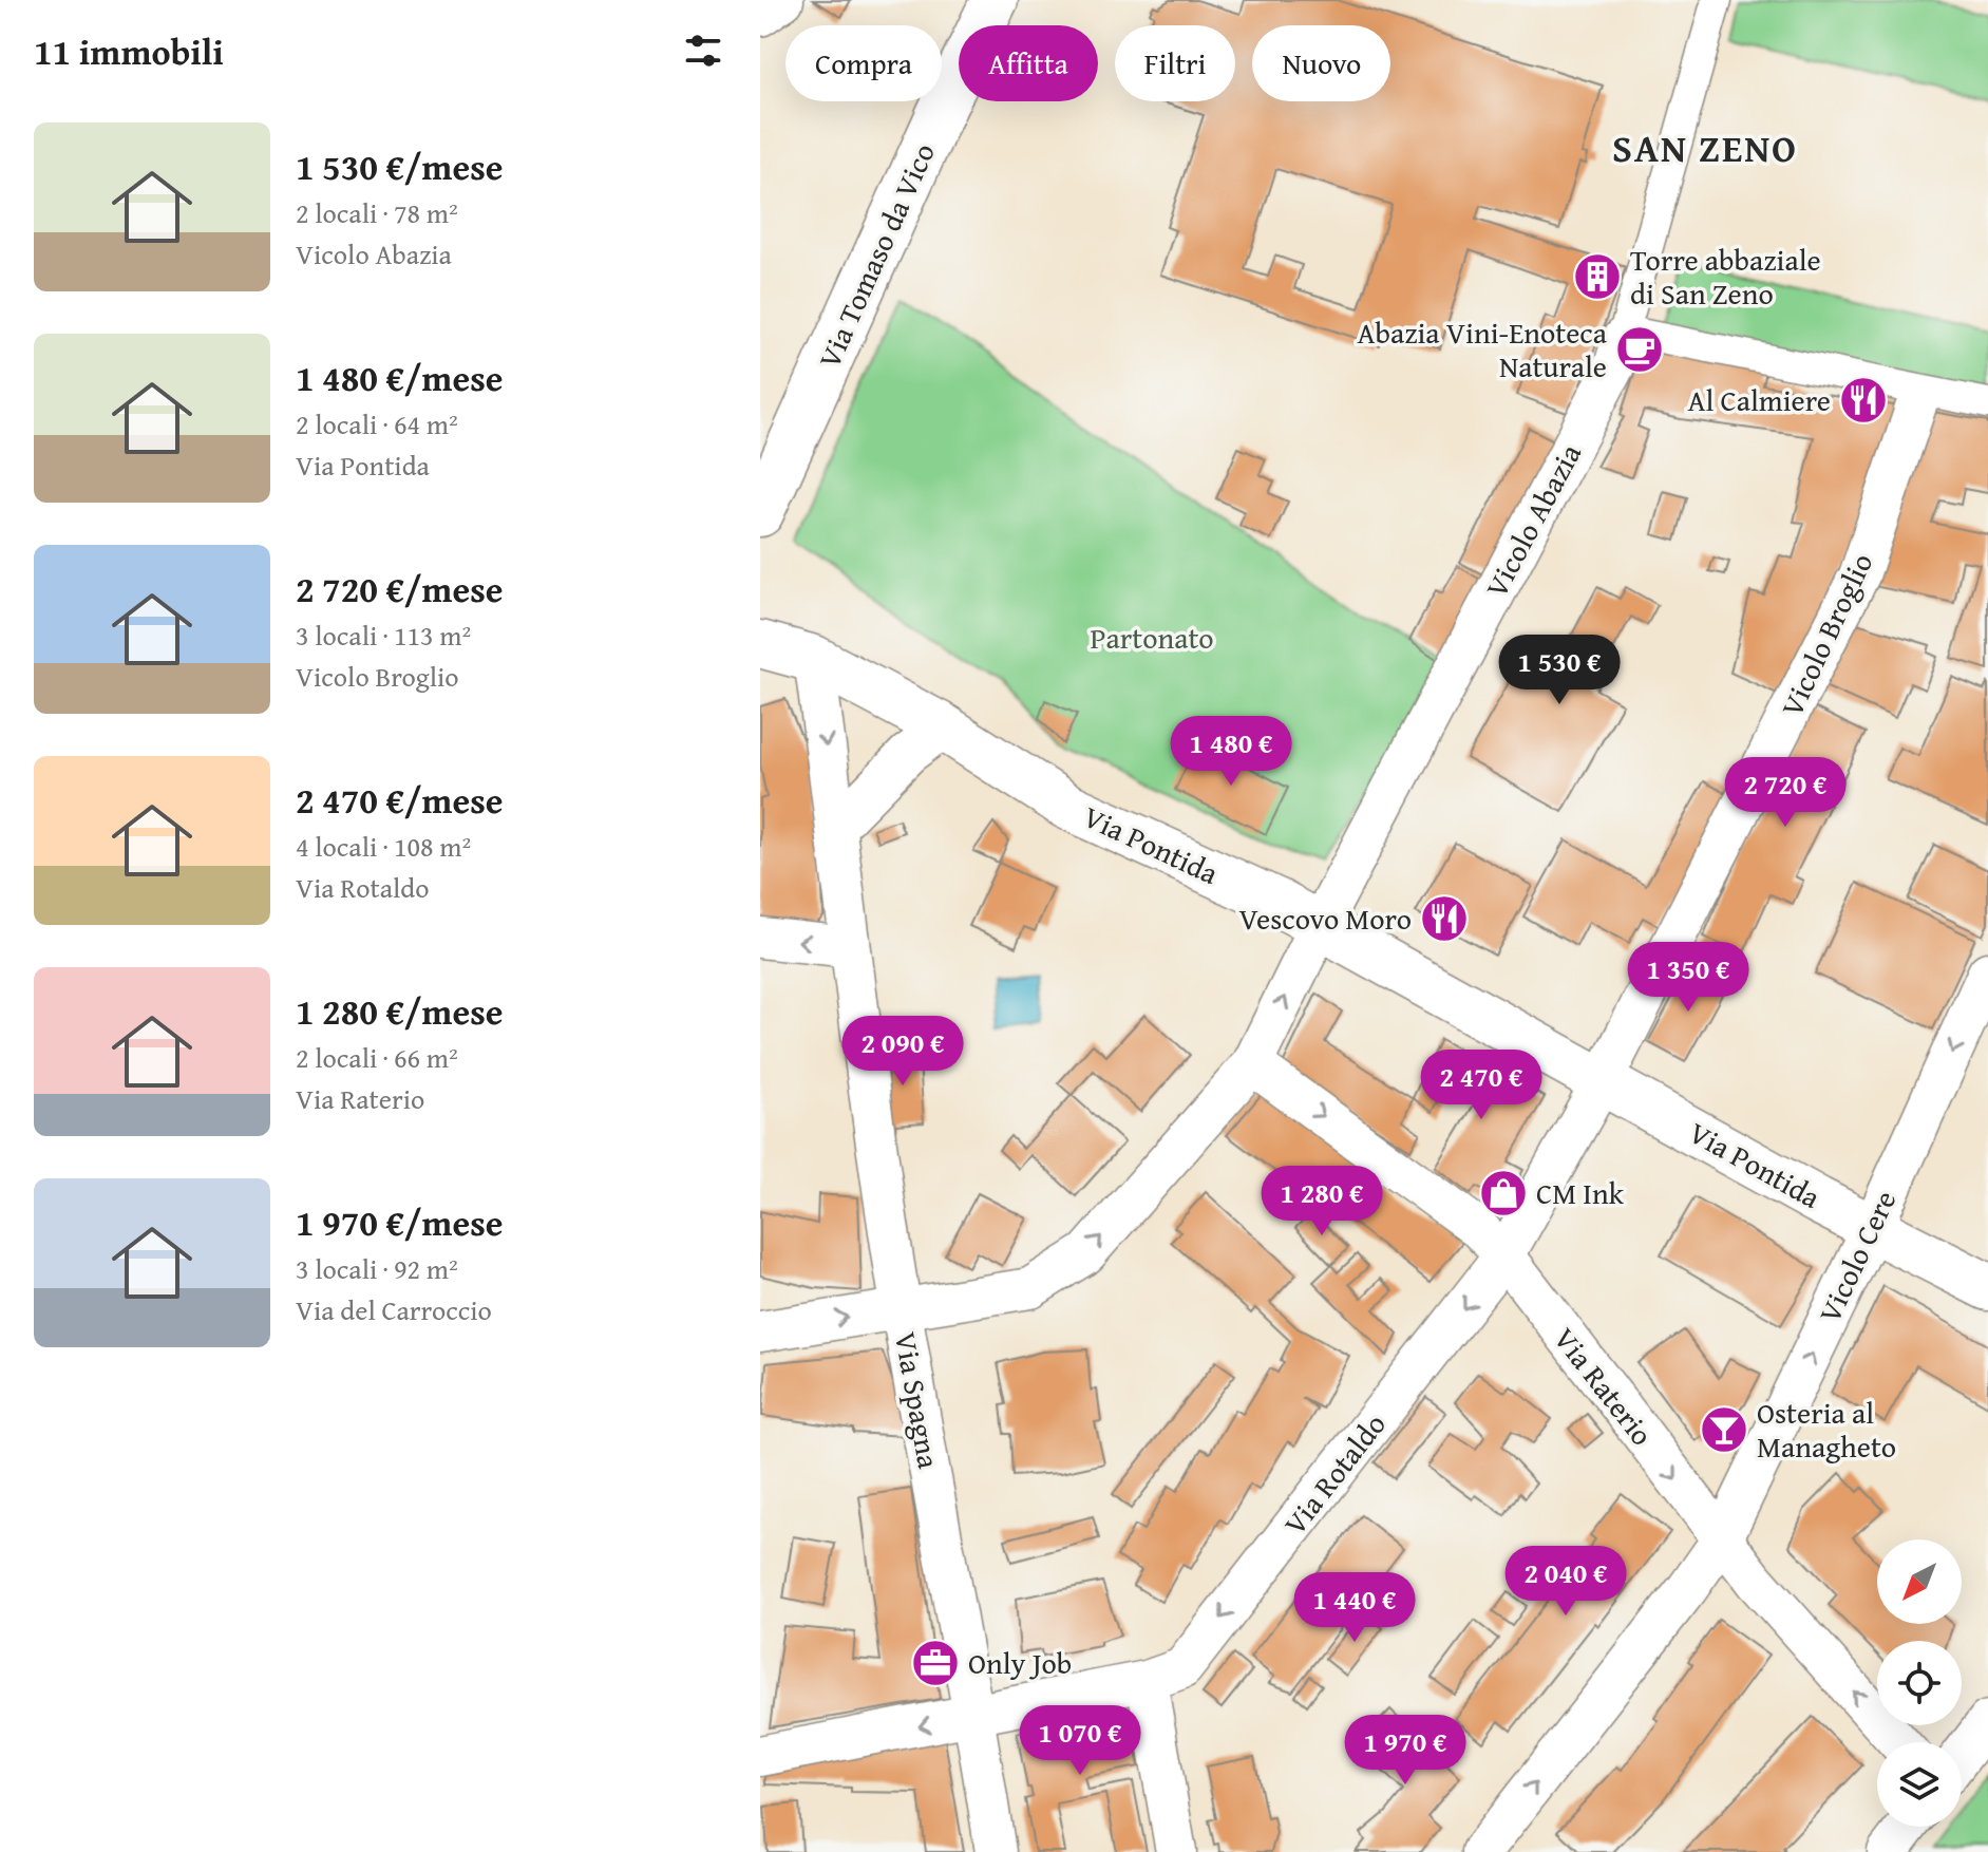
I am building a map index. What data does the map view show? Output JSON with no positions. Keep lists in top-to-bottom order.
{
  "streets": {
    "street": [
      "Via Tomaso da Vico",
      "Vicolo Abazia",
      "Vicolo Broglio",
      "Via Pontida",
      "Vicolo Cere",
      "Via Raterio",
      "Via Spagna",
      "Via Rotaldo"
    ]
  },
  "crossings": [
    ["Vicolo Abazia", "Via Pontida"],
    ["Vicolo Abazia", "Via Raterio"],
    ["Vicolo Abazia", "Via Spagna"],
    ["Vicolo Broglio", "Via Pontida"],
    ["Vicolo Broglio", "Via Rotaldo"],
    ["Via Pontida", "Vicolo Cere"],
    ["Via Pontida", "Via Spagna"],
    ["Via Pontida", "Via Rotaldo"],
    ["Vicolo Cere", "Via Raterio"],
    ["Via Raterio", "Via Rotaldo"],
    ["Via Spagna", "Via Rotaldo"]
  ],
  "one_way": ["Vicolo Abazia", "Via Rotaldo"],
  "districts": ["SAN ZENO"],
  "parks": ["Partonato"],
  "places": {
    "building": ["Torre abbaziale di San Zeno"],
    "cafe": ["Abazia Vini-Enoteca Naturale"],
    "restaurant": ["Al Calmiere", "Vescovo Moro"],
    "shop": ["CM Ink"],
    "bar": ["Osteria al Managheto"],
    "office": ["Only Job"]
  },
  "north": "bottom left",
  "page": {
    "heading": "11 immobili",
    "chip": [
      "Compra",
      "Affitta",
      "Filtri",
      "Nuovo"
    ],
    "list": [
      {
        "name": "1 530 €/mese",
        "note": "2 locali · 78 m² · Vicolo Abazia"
      },
      {
        "name": "1 480 €/mese",
        "note": "2 locali · 64 m² · Via Pontida"
      },
      {
        "name": "2 720 €/mese",
        "note": "3 locali · 113 m² · Vicolo Broglio"
      },
      {
        "name": "2 470 €/mese",
        "note": "4 locali · 108 m² · Via Rotaldo"
      },
      {
        "name": "1 280 €/mese",
        "note": "2 locali · 66 m² · Via Raterio"
      },
      {
        "name": "1 970 €/mese",
        "note": "3 locali · 92 m² · Via del Carroccio"
      }
    ],
    "price": [
      "1 530 €",
      "1 480 €",
      "2 720 €",
      "1 350 €",
      "2 090 €",
      "2 470 €",
      "1 280 €",
      "2 040 €",
      "1 440 €",
      "1 070 €",
      "1 970 €"
    ]
  }
}
